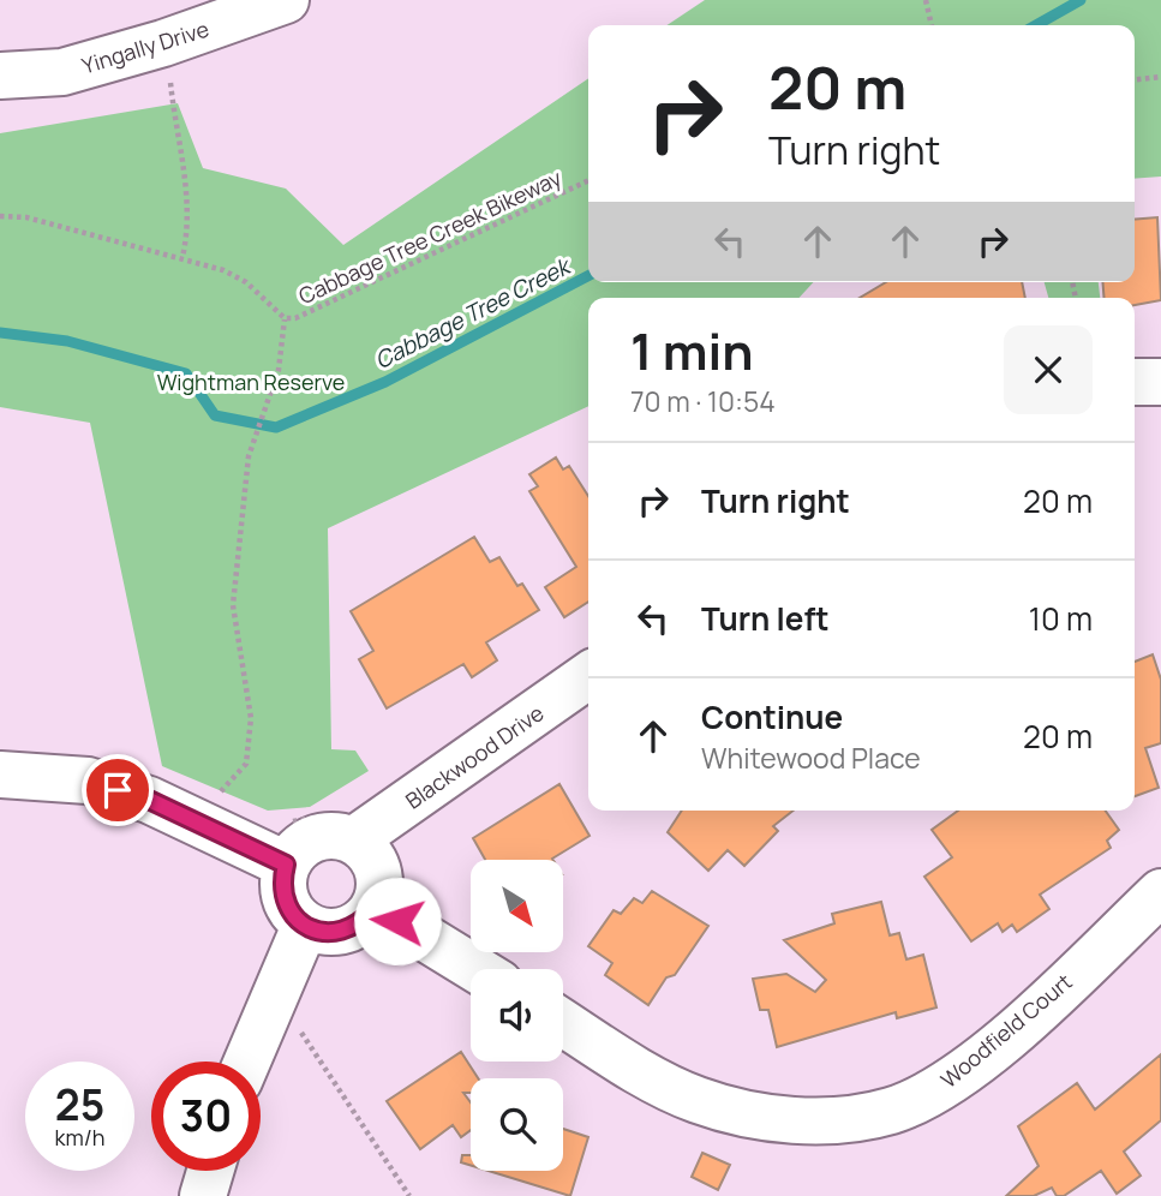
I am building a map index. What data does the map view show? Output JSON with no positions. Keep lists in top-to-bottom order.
{
  "streets": {
    "street": ["Yingally Drive", "Blackwood Drive", "Woodfield Court"],
    "path": ["Cabbage Tree Creek Bikeway"]
  },
  "water": ["Cabbage Tree Creek"],
  "parks": ["Wightman Reserve"],
  "north": "bottom right",
  "page": {
    "turn": ["20 m", "Turn right"],
    "heading": ["1 min", "70 m · 10:54"],
    "list": [
      {
        "name": "Turn right",
        "value": "20 m"
      },
      {
        "name": "Turn left",
        "value": "10 m"
      },
      {
        "name": "Continue",
        "note": "Whitewood Place",
        "value": "20 m"
      }
    ],
    "speed": "25 km/h",
    "limit": "30"
  }
}
